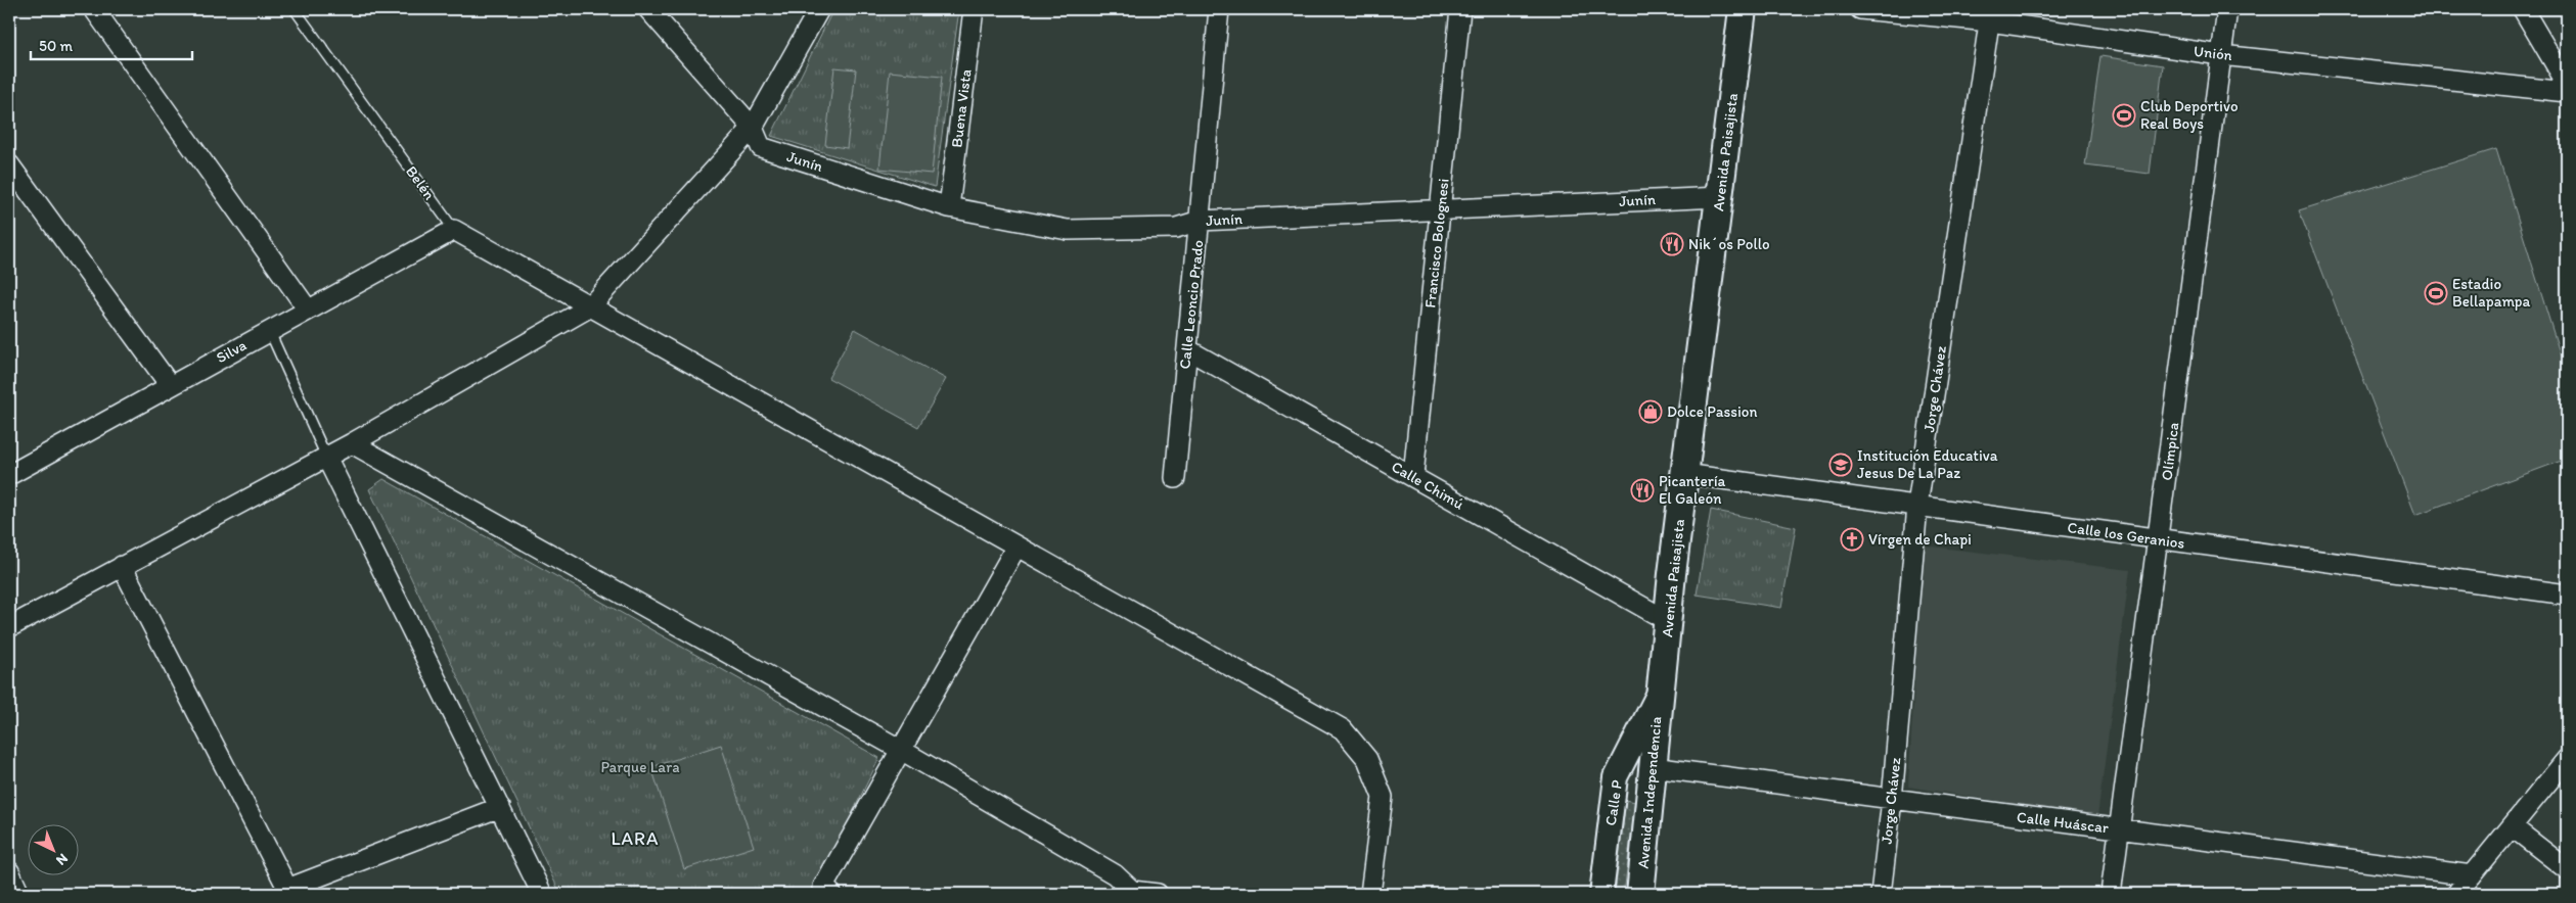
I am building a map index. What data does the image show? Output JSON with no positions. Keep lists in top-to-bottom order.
{
  "streets": {
    "main road": ["Avenida Paisajista", "Avenida Independencia"],
    "street": [
      "Unión",
      "Buena Vista",
      "Junín",
      "Belén",
      "Francisco Bolognesi",
      "Calle Leoncio Prado",
      "Silva",
      "Jorge Chávez",
      "Olímpica",
      "Calle Chimú",
      "Calle los Geranios",
      "Calle P",
      "Calle Huáscar"
    ]
  },
  "crossings": [
    ["Unión", "Jorge Chávez"],
    ["Unión", "Olímpica"],
    ["Buena Vista", "Junín"],
    ["Avenida Paisajista", "Junín"],
    ["Avenida Paisajista", "Calle Chimú"],
    ["Avenida Paisajista", "Calle los Geranios"],
    ["Avenida Paisajista", "Avenida Independencia"],
    ["Avenida Paisajista", "Calle P"],
    ["Junín", "Francisco Bolognesi"],
    ["Junín", "Calle Leoncio Prado"],
    ["Belén", "Silva"],
    ["Francisco Bolognesi", "Calle Chimú"],
    ["Calle Leoncio Prado", "Calle Chimú"],
    ["Jorge Chávez", "Calle los Geranios"],
    ["Jorge Chávez", "Calle Huáscar"],
    ["Olímpica", "Calle los Geranios"],
    ["Olímpica", "Calle Huáscar"],
    ["Avenida Independencia", "Calle P"],
    ["Avenida Independencia", "Calle Huáscar"]
  ],
  "districts": ["LARA"],
  "parks": ["Parque Lara"],
  "places": {
    "sports": ["Club Deportivo Real Boys", "Estadio Bellapampa"],
    "restaurant": ["Nik´os Pollo", "Picantería El Galeón"],
    "shop": ["Dolce Passion"],
    "school or university": ["Institución Educativa Jesus De La Paz"],
    "church": ["Vírgen de Chapi"]
  },
  "scale_bar": "50 m",
  "north": "bottom right"
}
